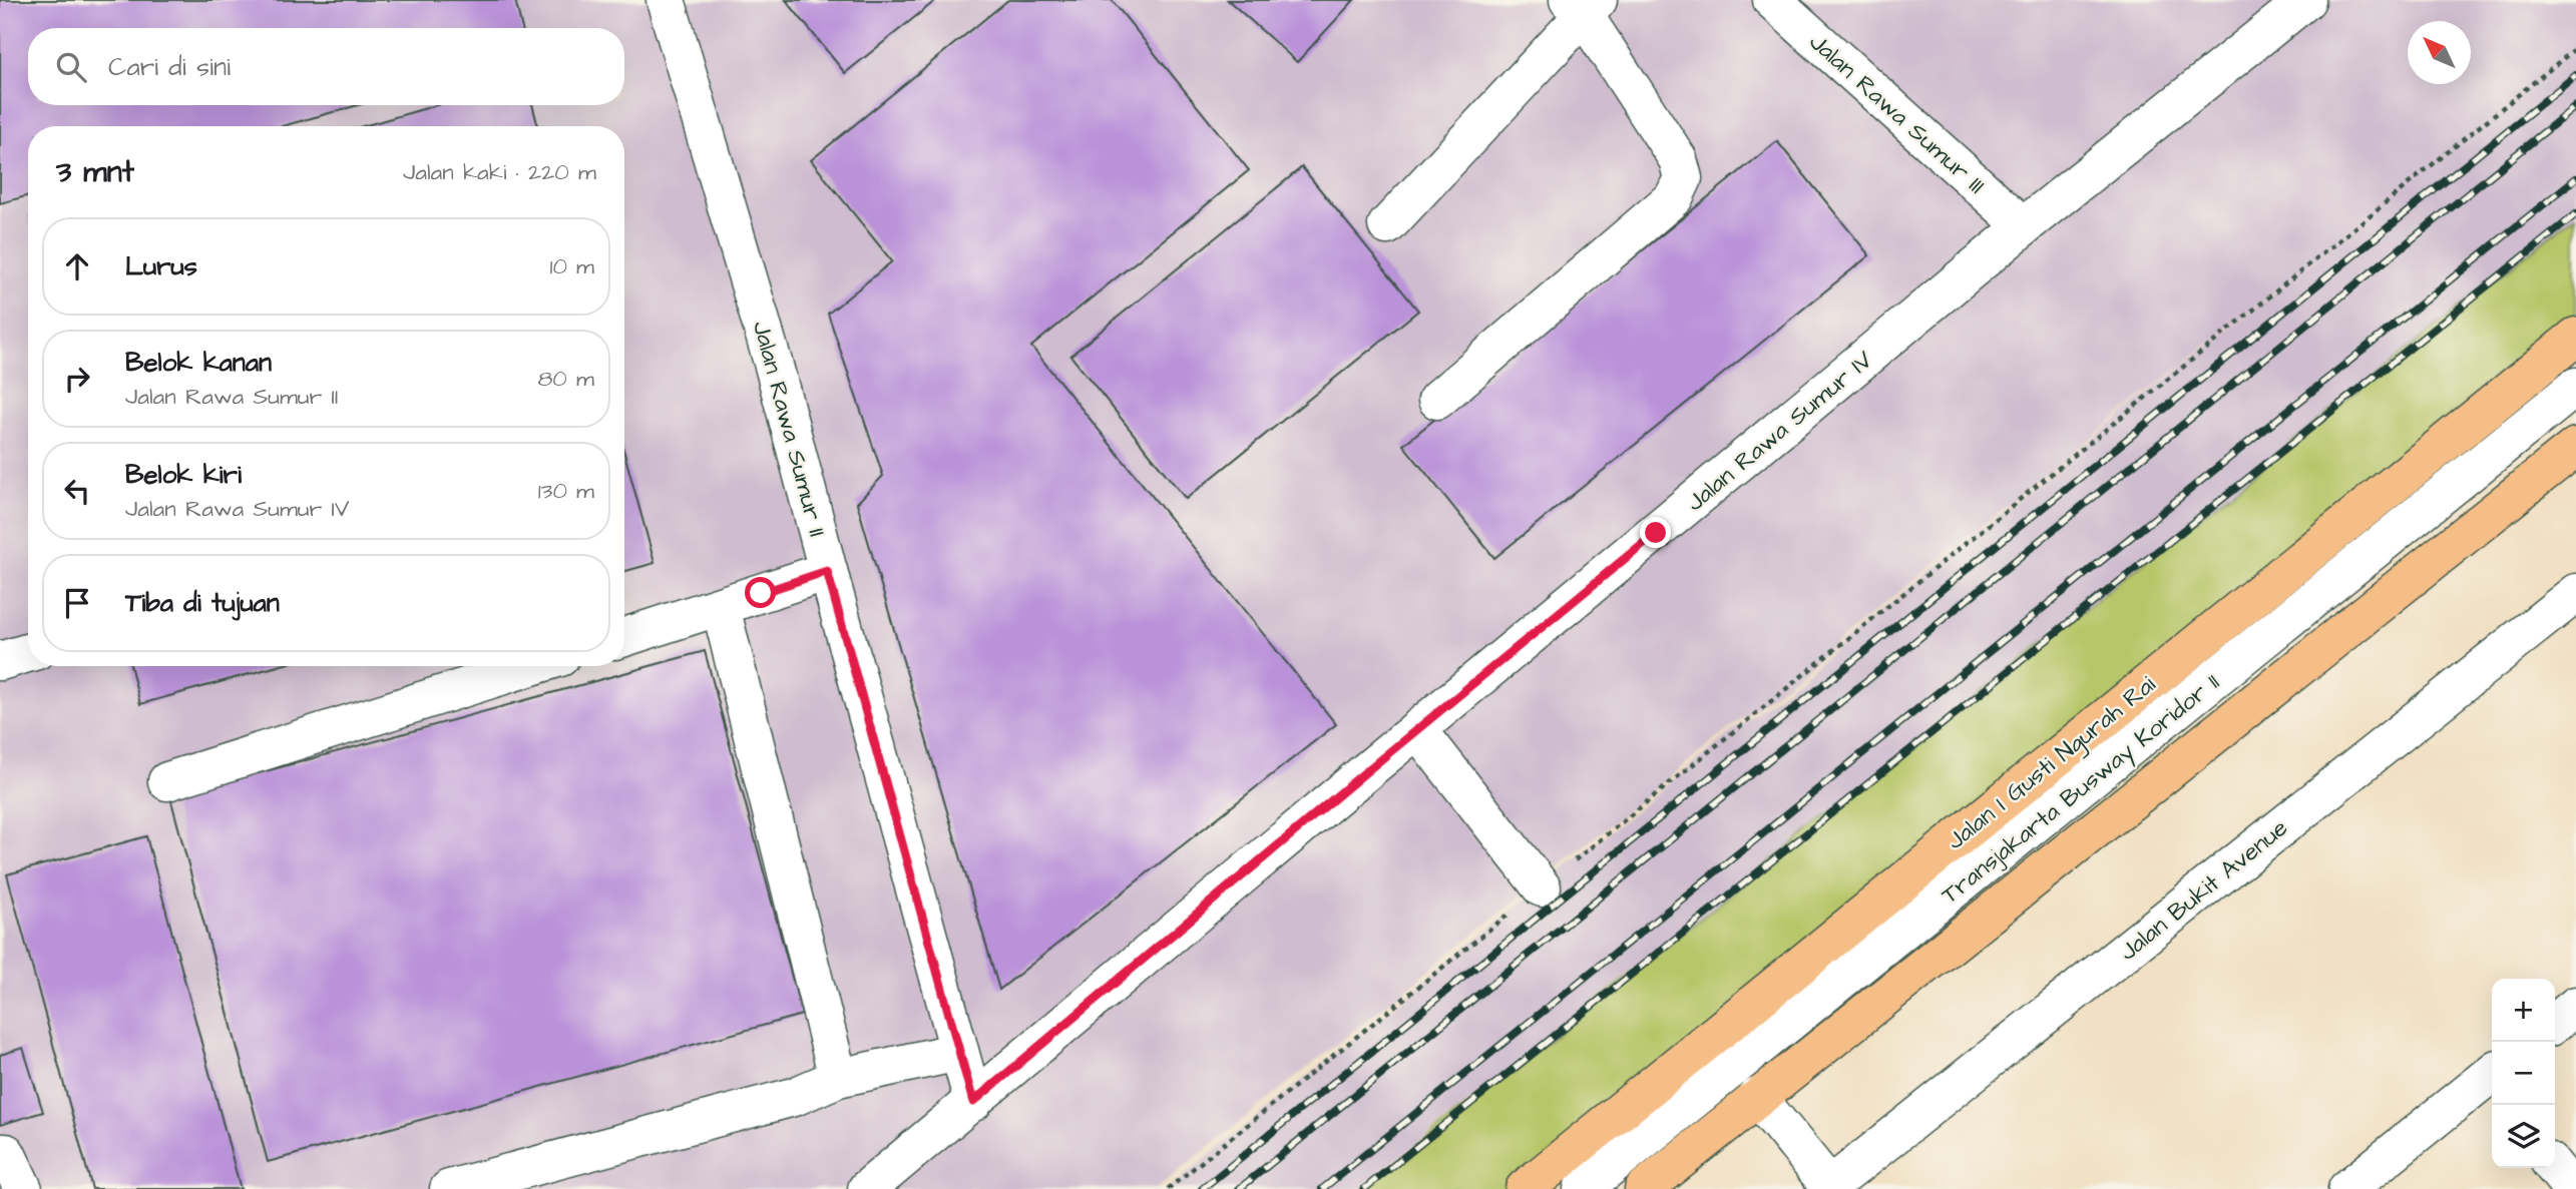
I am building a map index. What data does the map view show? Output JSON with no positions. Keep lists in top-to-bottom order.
{
  "streets": {
    "main road": ["Jalan I Gusti Ngurah Rai"],
    "street": [
      "Jalan Rawa Sumur III",
      "Jalan Rawa Sumur II",
      "Jalan Rawa Sumur IV",
      "Transjakarta Busway Koridor 11",
      "Jalan Bukit Avenue"
    ]
  },
  "crossings": [
    ["Jalan Rawa Sumur III", "Jalan Rawa Sumur IV"],
    ["Jalan Rawa Sumur II", "Jalan Rawa Sumur IV"]
  ],
  "north": "top left",
  "page": {
    "search": "Cari di sini",
    "heading": ["3 mnt", "Jalan kaki · 220 m"],
    "list": [
      ["Lurus", "10 m"],
      ["Belok kanan", "Jalan Rawa Sumur II", "80 m"],
      ["Belok kiri", "Jalan Rawa Sumur IV", "130 m"],
      "Tiba di tujuan"
    ],
    "map_buttons": ["+", "−"]
  }
}
